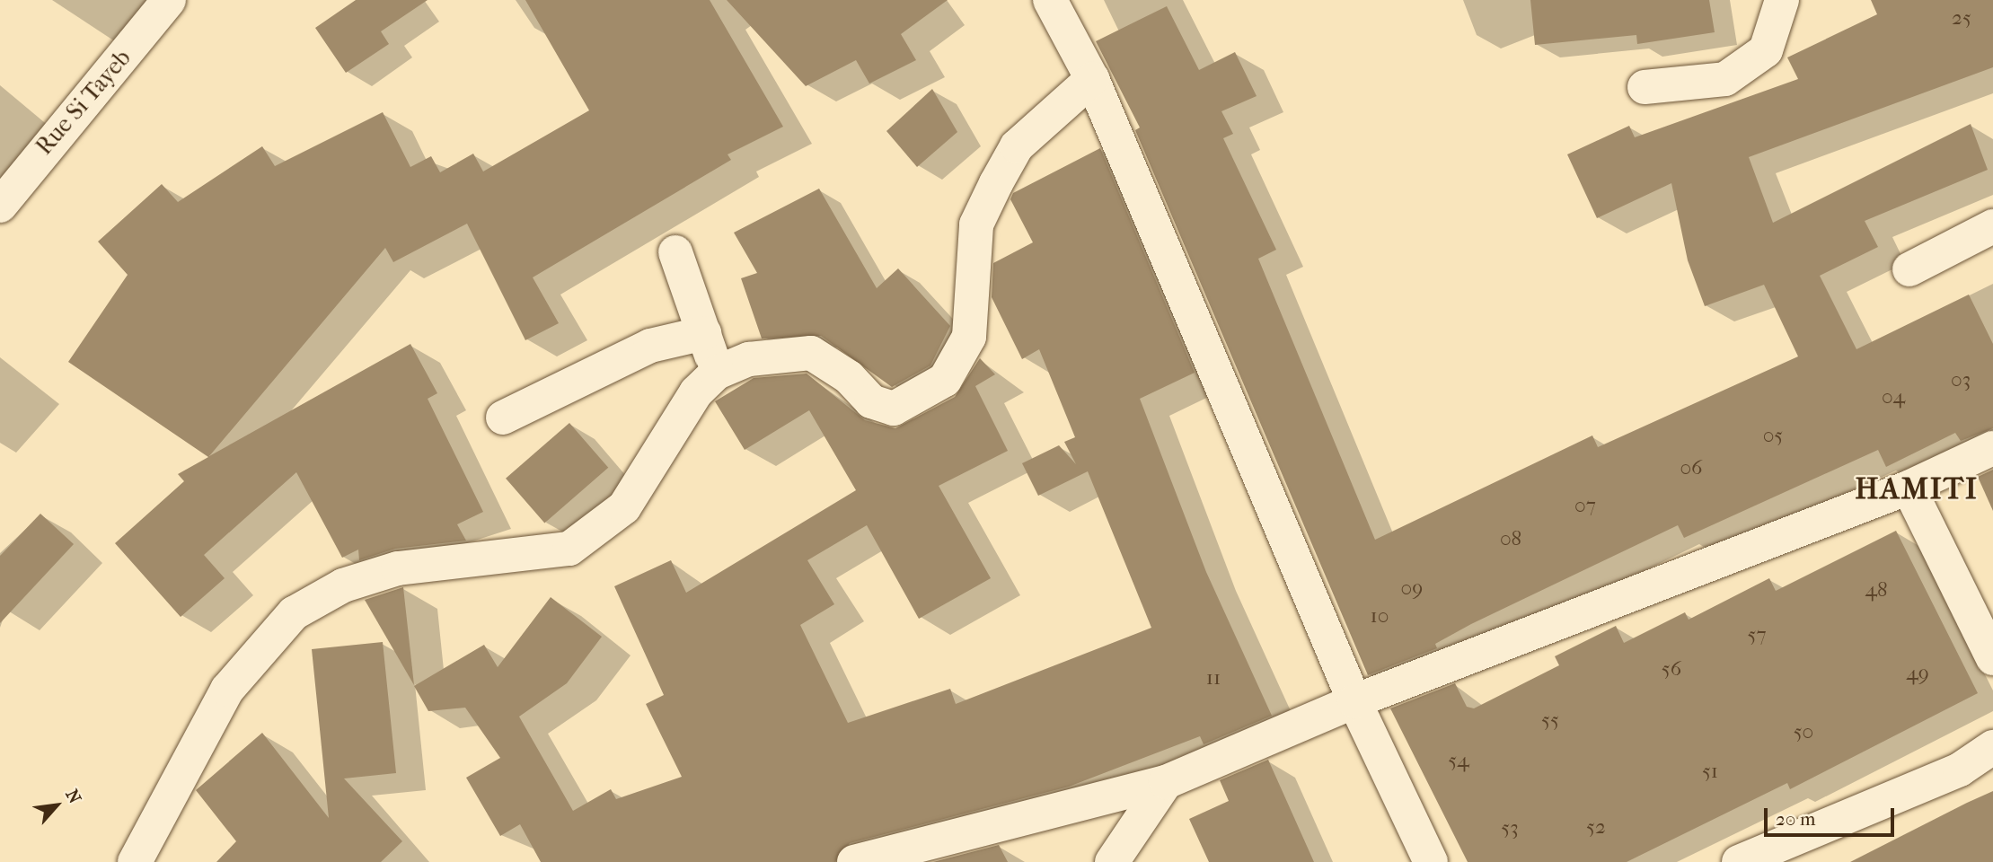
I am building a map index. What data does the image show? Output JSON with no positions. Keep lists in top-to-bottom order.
{
  "streets": {
    "street": ["Rue Si Tayeb"]
  },
  "districts": ["HAMITI"],
  "house_numbers": [
    "25",
    "03",
    "04",
    "05",
    "06",
    "07",
    "08",
    "09",
    "48",
    "10",
    "57",
    "56",
    "49",
    "11",
    "55",
    "50",
    "54",
    "51",
    "52",
    "53"
  ],
  "scale_bar": "20 m",
  "north": "top right"
}
